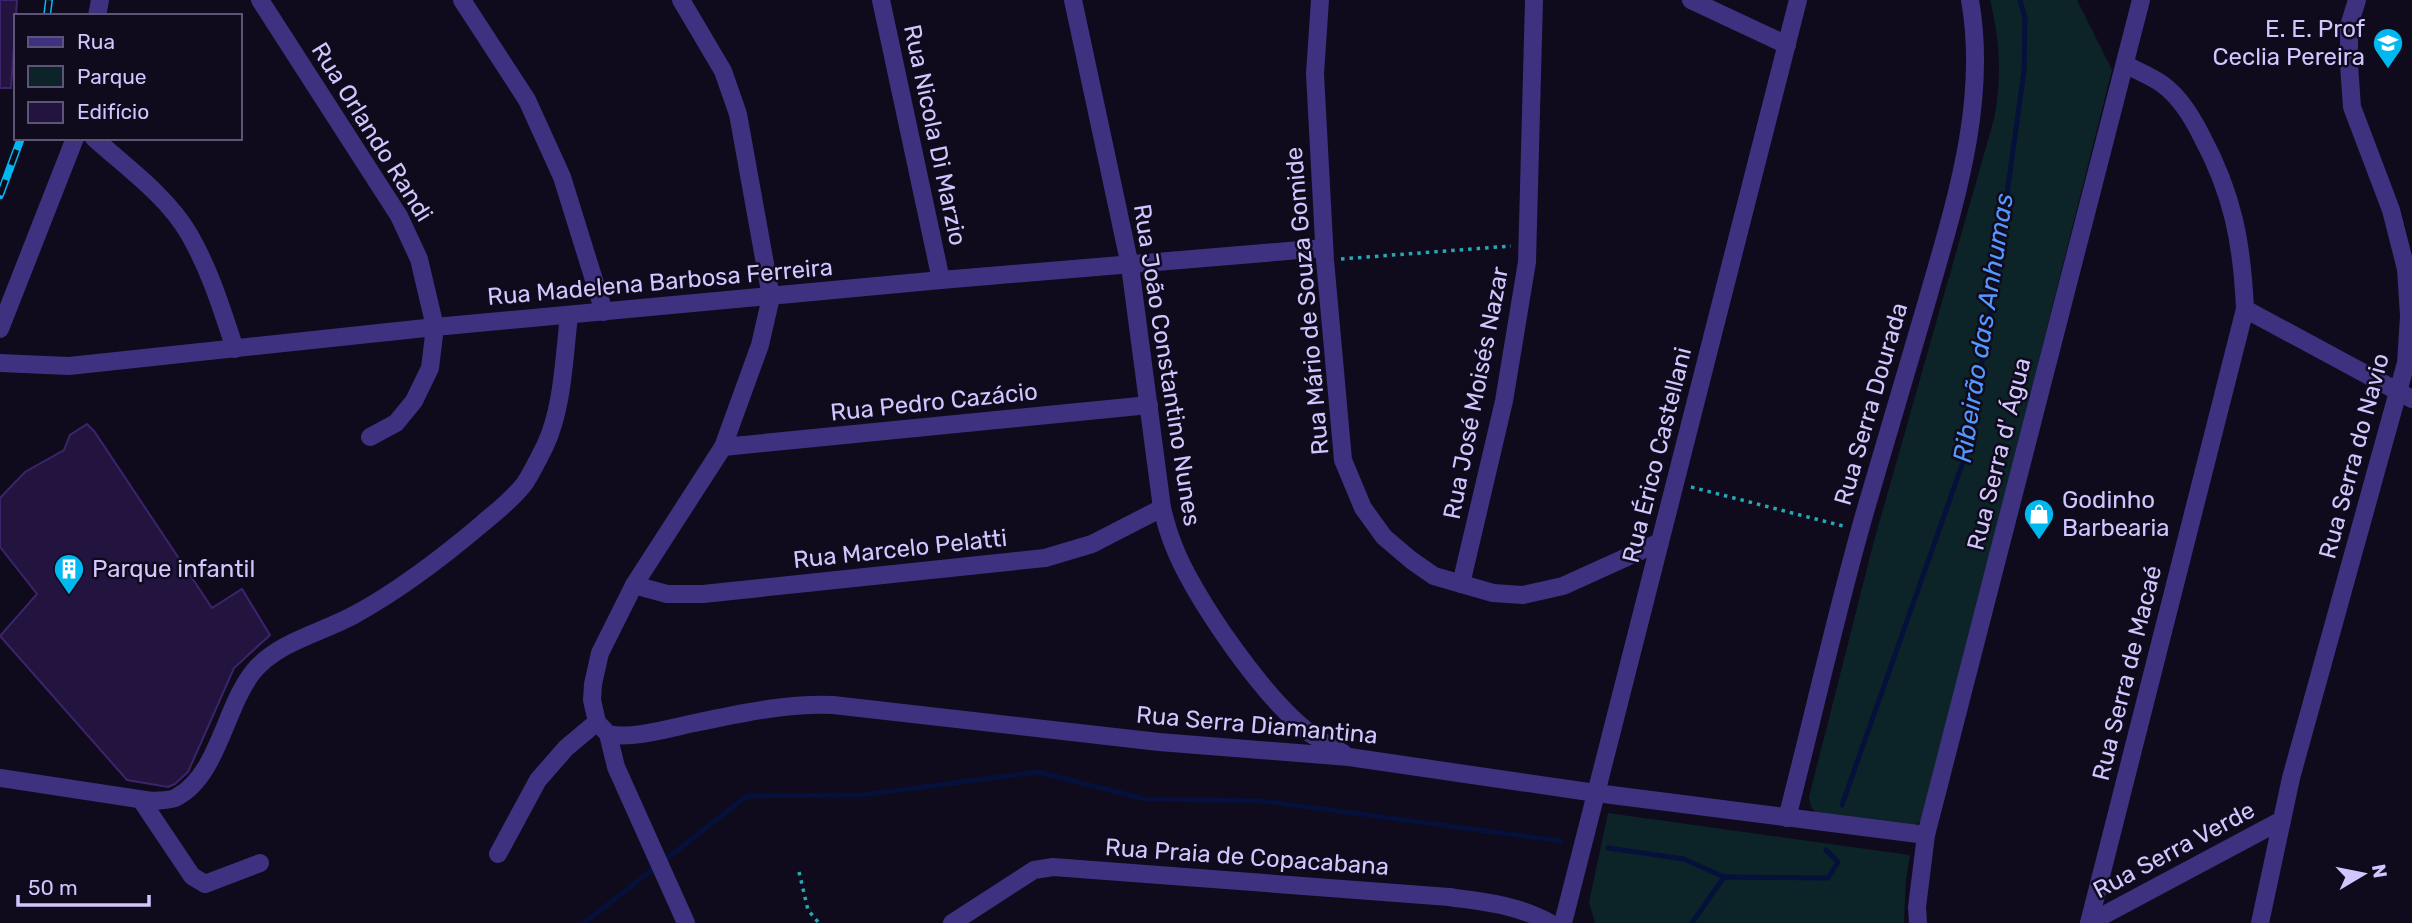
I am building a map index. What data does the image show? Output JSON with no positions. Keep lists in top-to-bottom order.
{
  "streets": {
    "street": [
      "Rua Orlando Randi",
      "Rua Nicola Di Marzio",
      "Rua Madelena Barbosa Ferreira",
      "Rua Mário de Souza Gomide",
      "Rua João Constantino Nunes",
      "Rua José Moisés Nazar",
      "Rua Pedro Cazácio",
      "Rua Serra Dourada",
      "Rua Serra d' Água",
      "Rua Érico Castellani",
      "Rua Serra do Navio",
      "Rua Marcelo Pelatti",
      "Rua Serra de Macaé",
      "Rua Serra Diamantina",
      "Rua Serra Verde",
      "Rua Praia de Copacabana"
    ]
  },
  "crossings": [
    ["Rua Orlando Randi", "Rua Madelena Barbosa Ferreira"],
    ["Rua Nicola Di Marzio", "Rua Madelena Barbosa Ferreira"],
    ["Rua Madelena Barbosa Ferreira", "Rua Mário de Souza Gomide"],
    ["Rua Madelena Barbosa Ferreira", "Rua João Constantino Nunes"],
    ["Rua Mário de Souza Gomide", "Rua José Moisés Nazar"],
    ["Rua Mário de Souza Gomide", "Rua Érico Castellani"],
    ["Rua João Constantino Nunes", "Rua Pedro Cazácio"],
    ["Rua João Constantino Nunes", "Rua Marcelo Pelatti"],
    ["Rua João Constantino Nunes", "Rua Serra Diamantina"],
    ["Rua Serra Dourada", "Rua Serra Diamantina"],
    ["Rua Serra d' Água", "Rua Serra de Macaé"],
    ["Rua Serra d' Água", "Rua Serra Diamantina"],
    ["Rua Érico Castellani", "Rua Serra Diamantina"],
    ["Rua Serra do Navio", "Rua Serra Verde"],
    ["Rua Serra de Macaé", "Rua Serra Verde"]
  ],
  "water": ["Ribeirão das Anhumas"],
  "places": {
    "school or university": ["E. E. Prof Ceclia Pereira"],
    "shop": ["Godinho Barbearia"],
    "building": ["Parque infantil"]
  },
  "legend": ["Rua", "Parque", "Edifício"],
  "scale_bar": "50 m",
  "north": "right"
}
